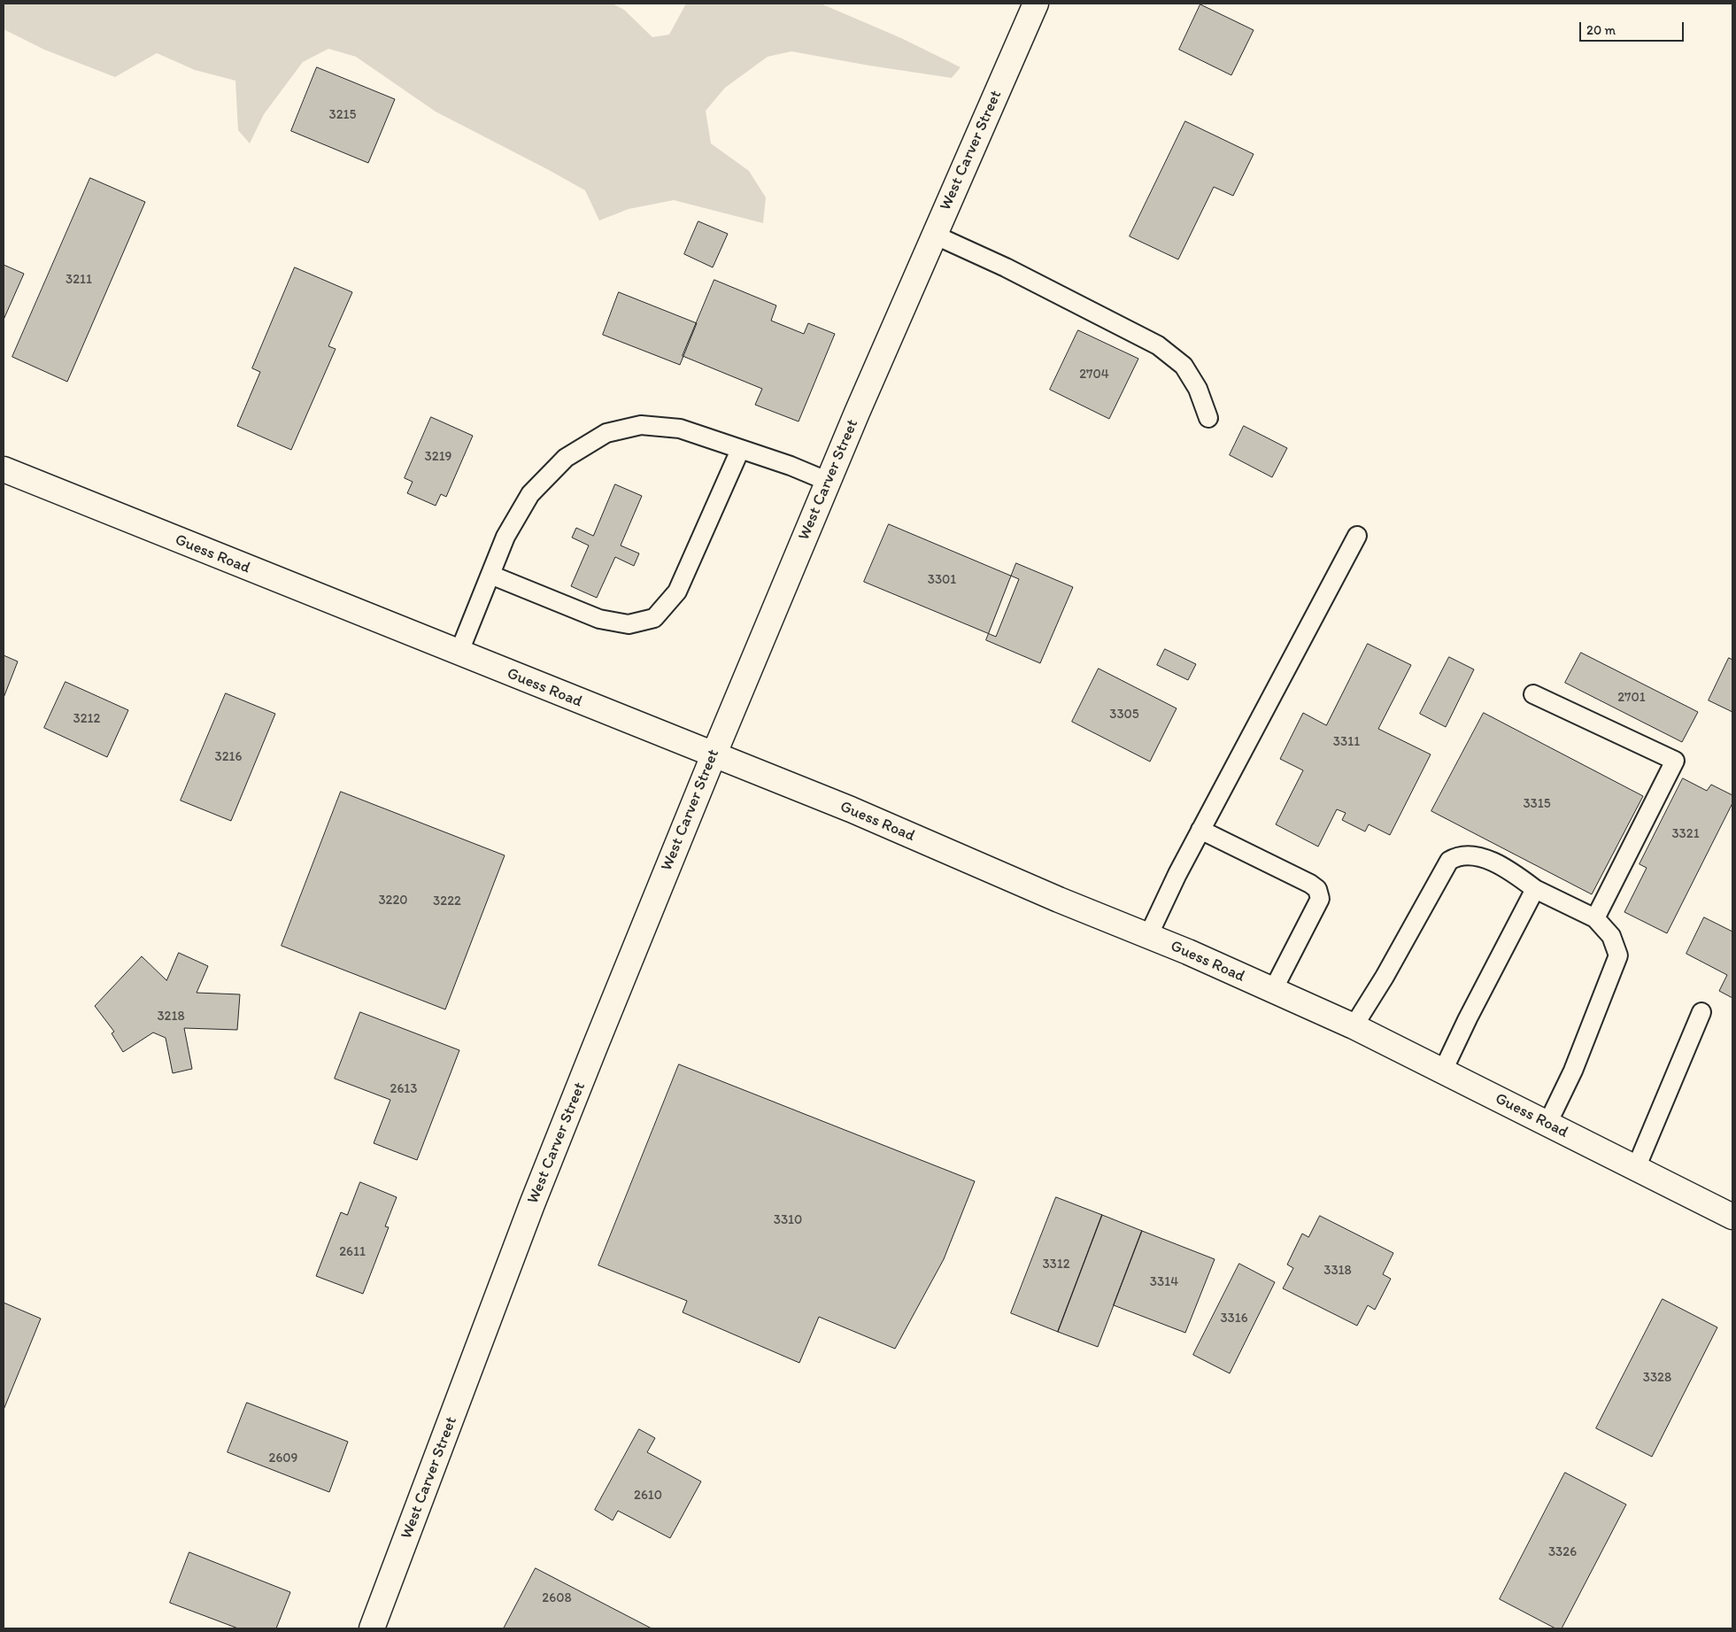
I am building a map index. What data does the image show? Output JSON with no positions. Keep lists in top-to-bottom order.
{
  "streets": {
    "main road": ["West Carver Street", "Guess Road"]
  },
  "crossings": [
    ["West Carver Street", "Guess Road"]
  ],
  "house_numbers": [
    "3215",
    "3211",
    "2704",
    "3219",
    "3301",
    "2701",
    "3305",
    "3212",
    "3311",
    "3216",
    "3315",
    "3321",
    "3220",
    "3222",
    "3218",
    "2613",
    "3310",
    "2611",
    "3312",
    "3318",
    "3314",
    "3316",
    "3328",
    "2609",
    "2610",
    "3326",
    "2608"
  ],
  "scale_bar": "20 m"
}
